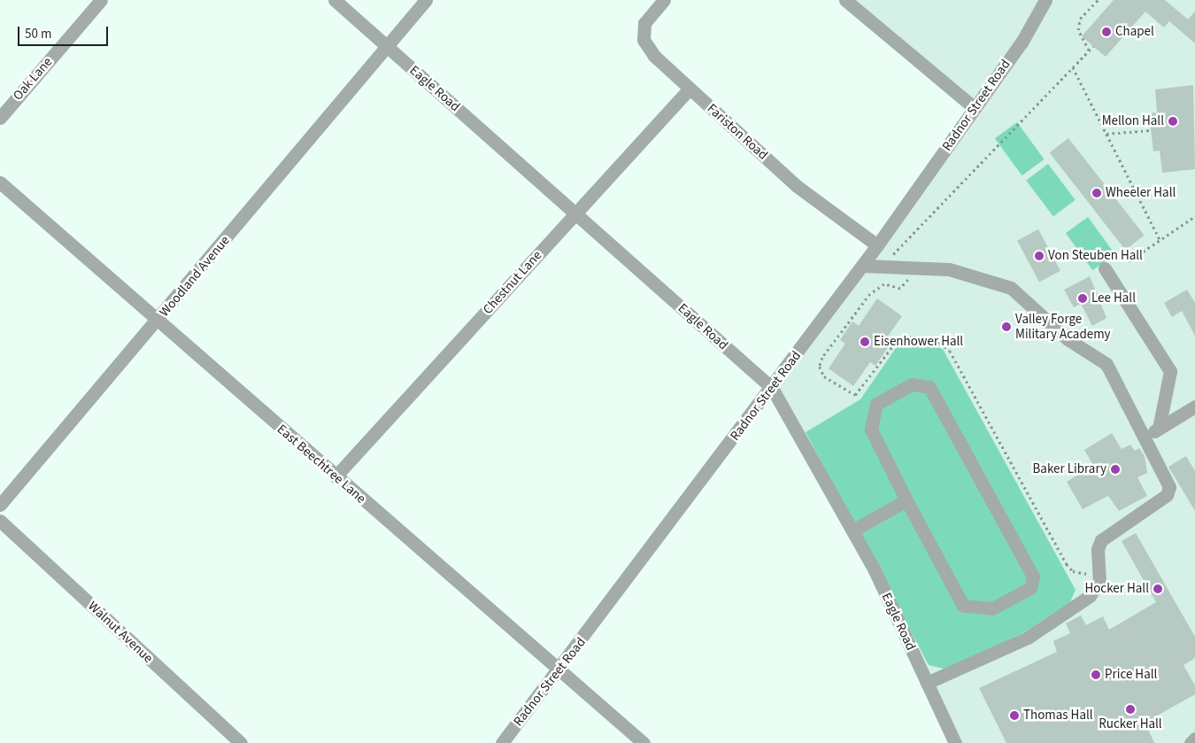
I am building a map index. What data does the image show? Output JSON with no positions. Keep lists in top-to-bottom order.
{
  "streets": {
    "street": [
      "Oak Lane",
      "Eagle Road",
      "Radnor Street Road",
      "Fariston Road",
      "Woodland Avenue",
      "Chestnut Lane",
      "East Beechtree Lane",
      "Walnut Avenue"
    ]
  },
  "crossings": [
    ["Eagle Road", "Radnor Street Road"],
    ["Eagle Road", "Woodland Avenue"],
    ["Eagle Road", "Chestnut Lane"],
    ["Radnor Street Road", "Fariston Road"],
    ["Radnor Street Road", "East Beechtree Lane"],
    ["Fariston Road", "Chestnut Lane"],
    ["Woodland Avenue", "East Beechtree Lane"],
    ["Chestnut Lane", "East Beechtree Lane"]
  ],
  "places": [
    "Chapel",
    "Mellon Hall",
    "Wheeler Hall",
    "Von Steuben Hall",
    "Lee Hall",
    "Valley Forge Military Academy",
    "Eisenhower Hall",
    "Baker Library",
    "Hocker Hall",
    "Price Hall",
    "Rucker Hall",
    "Thomas Hall"
  ],
  "scale_bar": "50 m"
}
